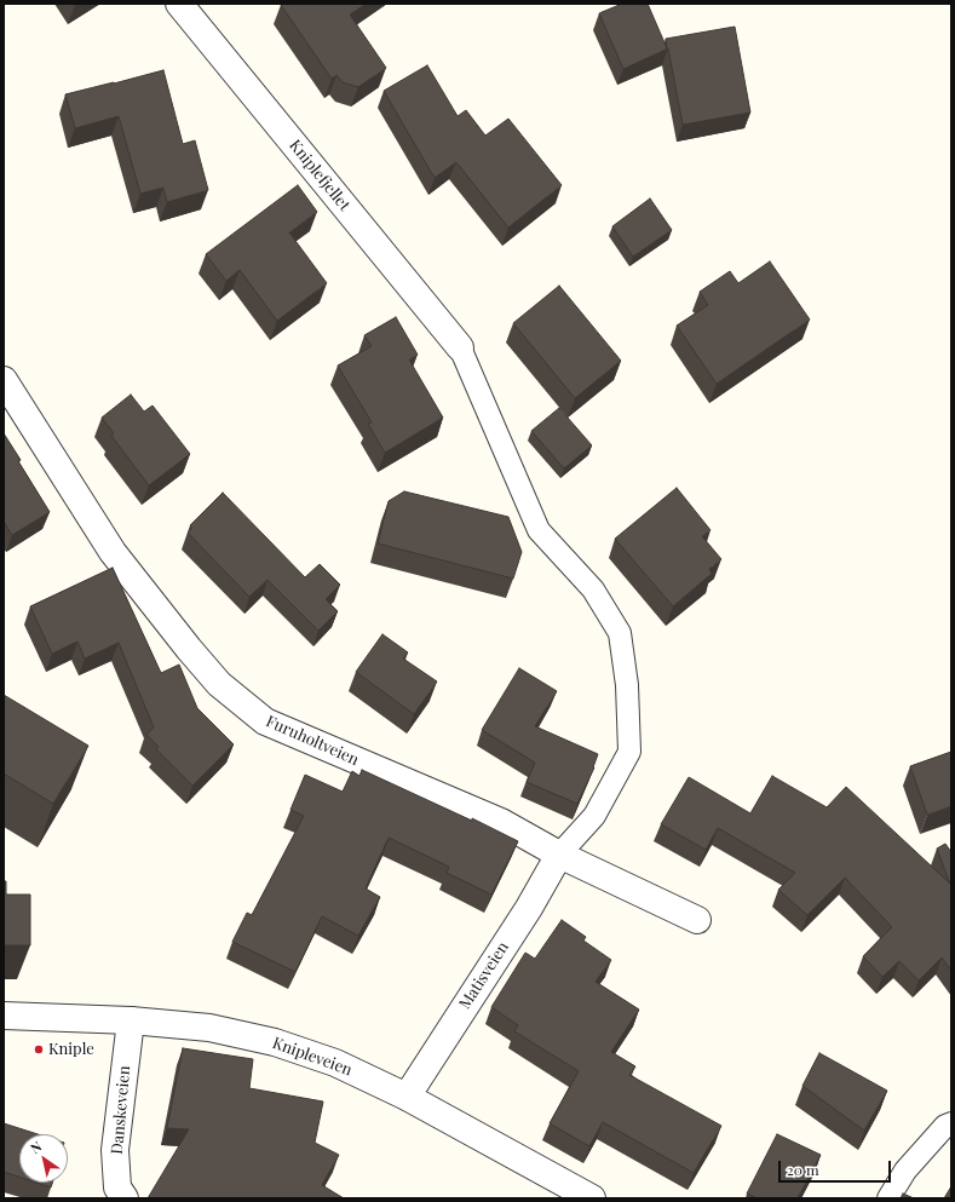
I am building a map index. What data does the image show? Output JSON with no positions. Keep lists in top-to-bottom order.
{
  "streets": {
    "street": [
      "Kniplefjellet",
      "Furuholtveien",
      "Matisveien",
      "Knipleveien",
      "Danskeveien"
    ]
  },
  "crossings": [
    ["Furuholtveien", "Matisveien"],
    ["Matisveien", "Knipleveien"],
    ["Knipleveien", "Danskeveien"]
  ],
  "places": ["Kniple"],
  "scale_bar": "20 m",
  "north": "top left"
}
